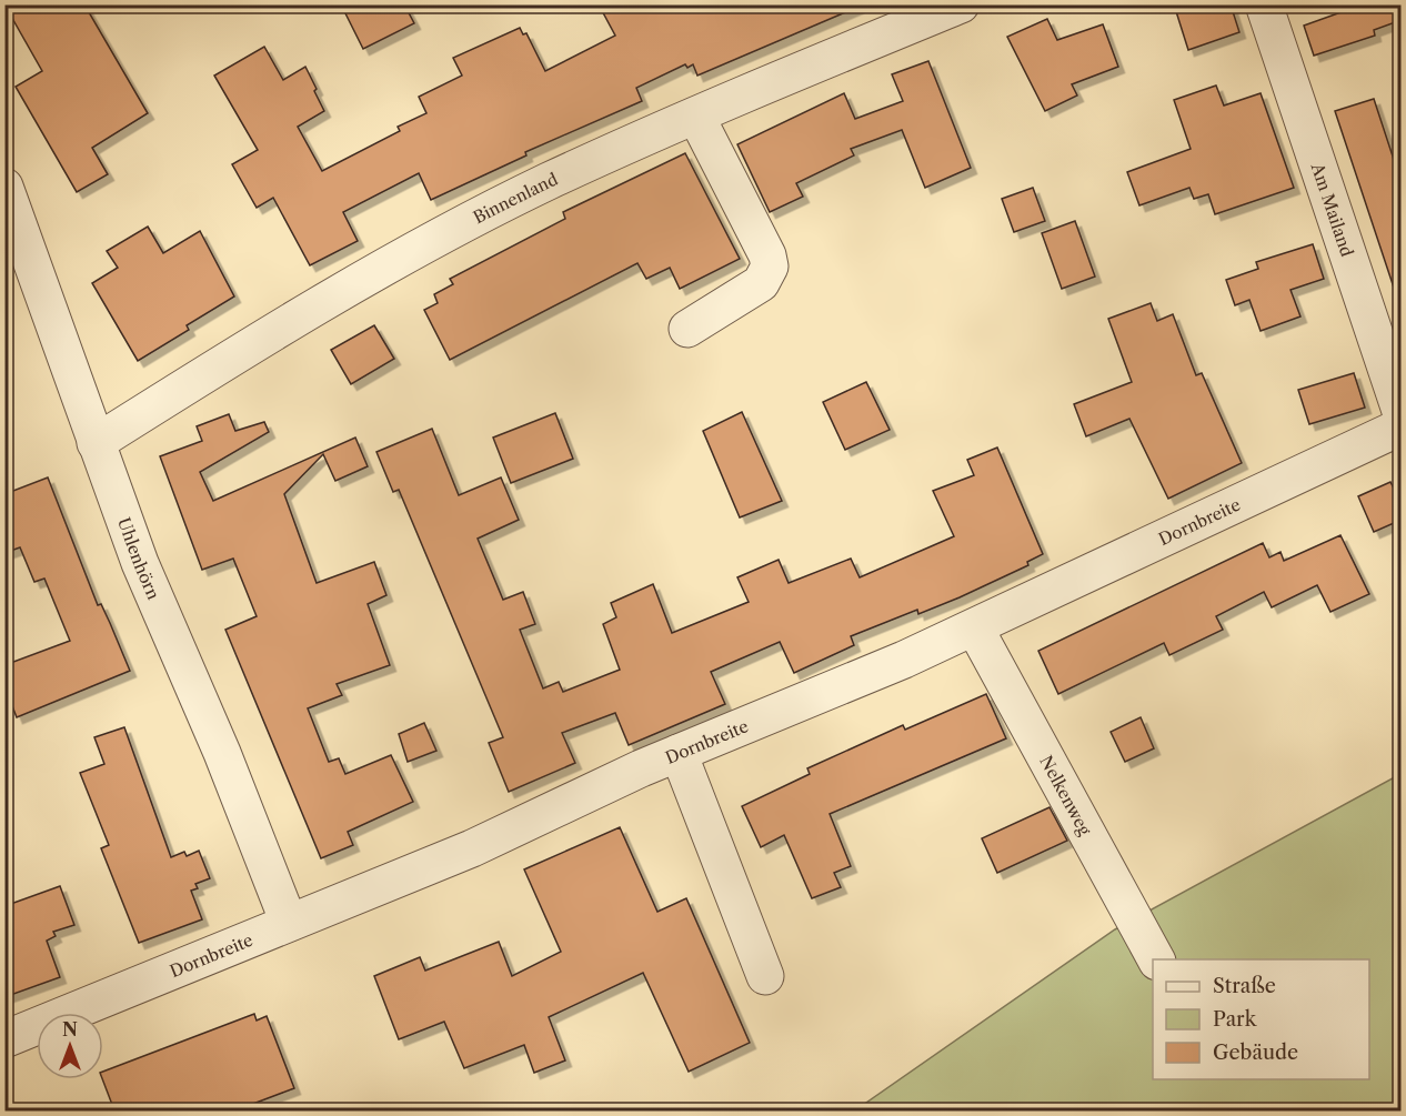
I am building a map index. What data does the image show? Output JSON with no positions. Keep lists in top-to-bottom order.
{
  "streets": {
    "street": [
      "Binnenland",
      "Am Mailand",
      "Dornbreite",
      "Uhlenhörn",
      "Nelkenweg"
    ]
  },
  "crossings": [
    ["Binnenland", "Uhlenhörn"],
    ["Dornbreite", "Uhlenhörn"],
    ["Dornbreite", "Nelkenweg"]
  ],
  "legend": ["Straße", "Park", "Gebäude"],
  "north": "top"
}
